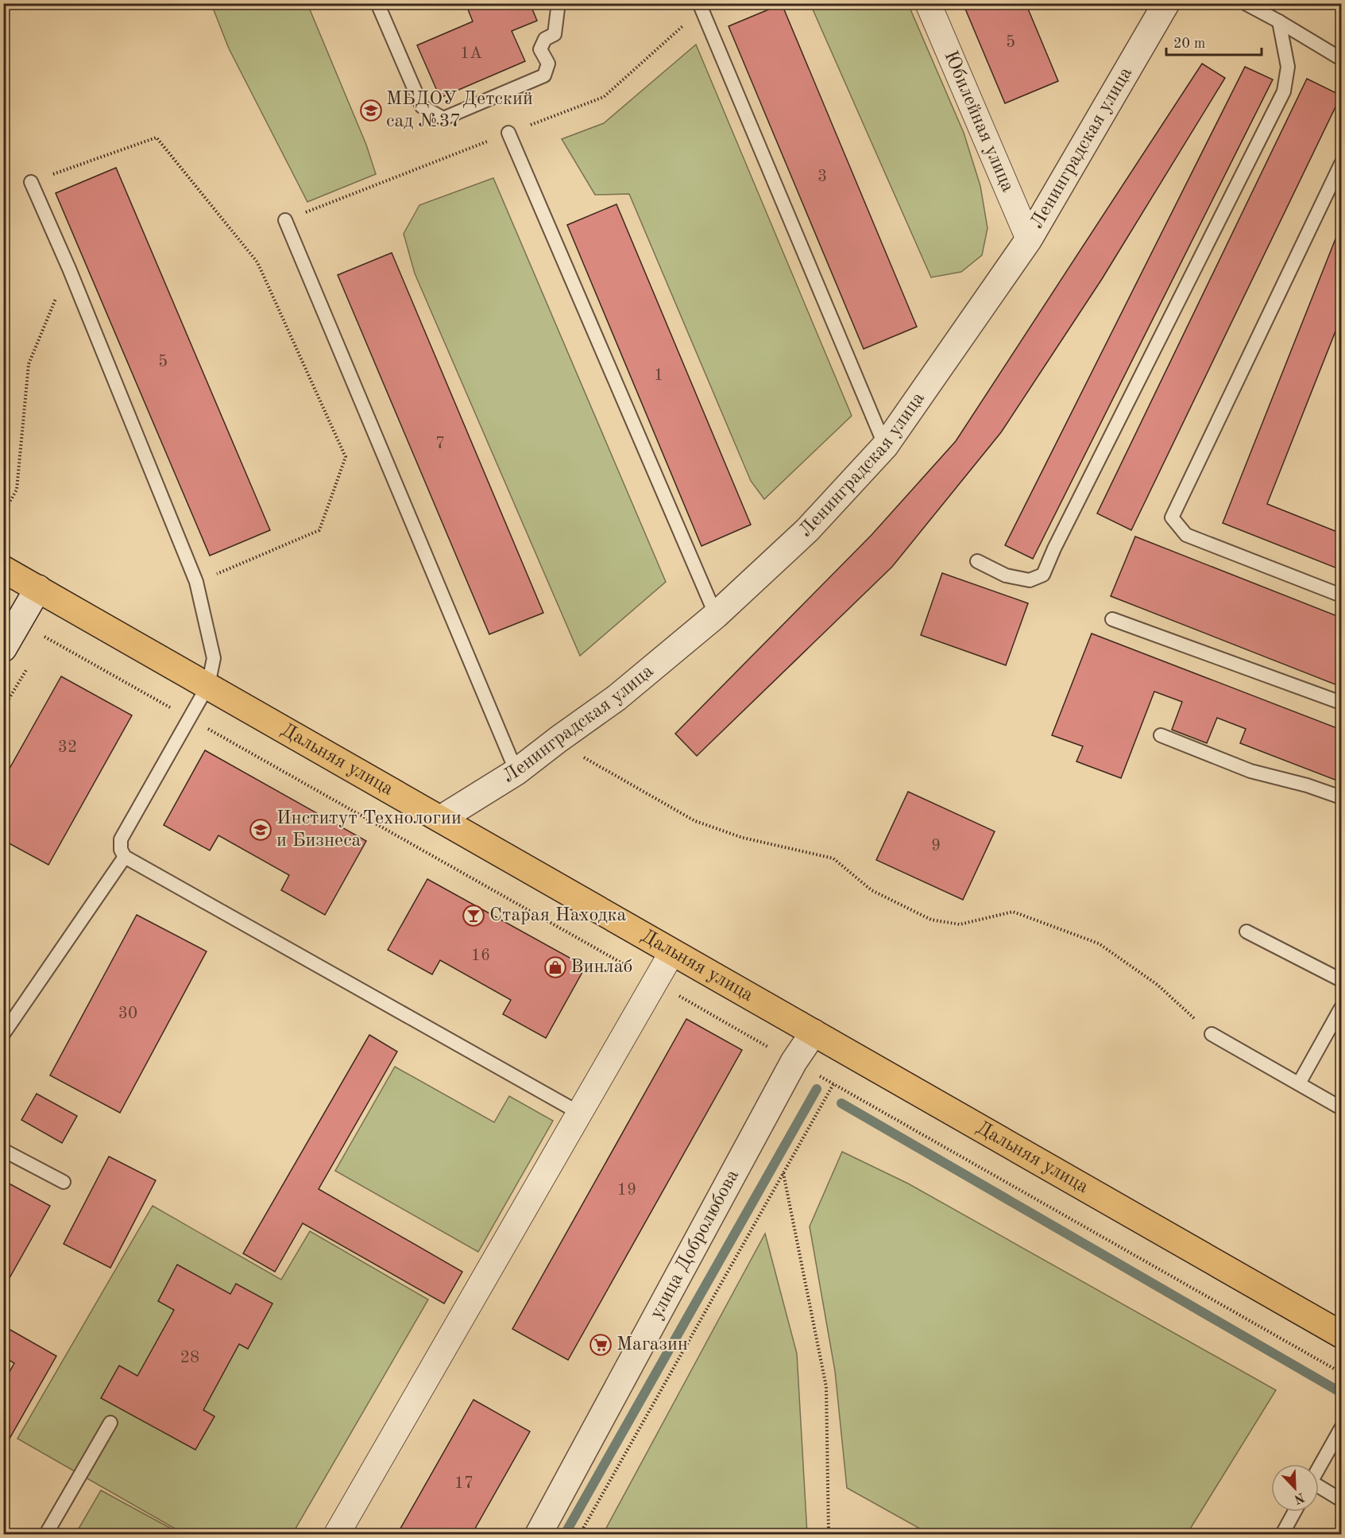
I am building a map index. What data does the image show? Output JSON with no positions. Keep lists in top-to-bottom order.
{
  "streets": {
    "main road": ["Дальняя улица"],
    "street": ["Юбилейная улица", "Ленинградская улица", "улица Добролюбова"]
  },
  "crossings": [
    ["Юбилейная улица", "Ленинградская улица"],
    ["Ленинградская улица", "Дальняя улица"],
    ["Дальняя улица", "улица Добролюбова"]
  ],
  "places": {
    "school or university": ["МБДОУ Детский сад №37", "Институт Технологии и Бизнеса"],
    "bar": ["Старая Находка"],
    "shop": ["Винлаб"],
    "supermarket": ["Магазин"]
  },
  "house_numbers": [
    "5",
    "1А",
    "3",
    "5",
    "1",
    "7",
    "32",
    "9",
    "16",
    "30",
    "19",
    "28",
    "17"
  ],
  "scale_bar": "20 m",
  "north": "bottom right"
}
